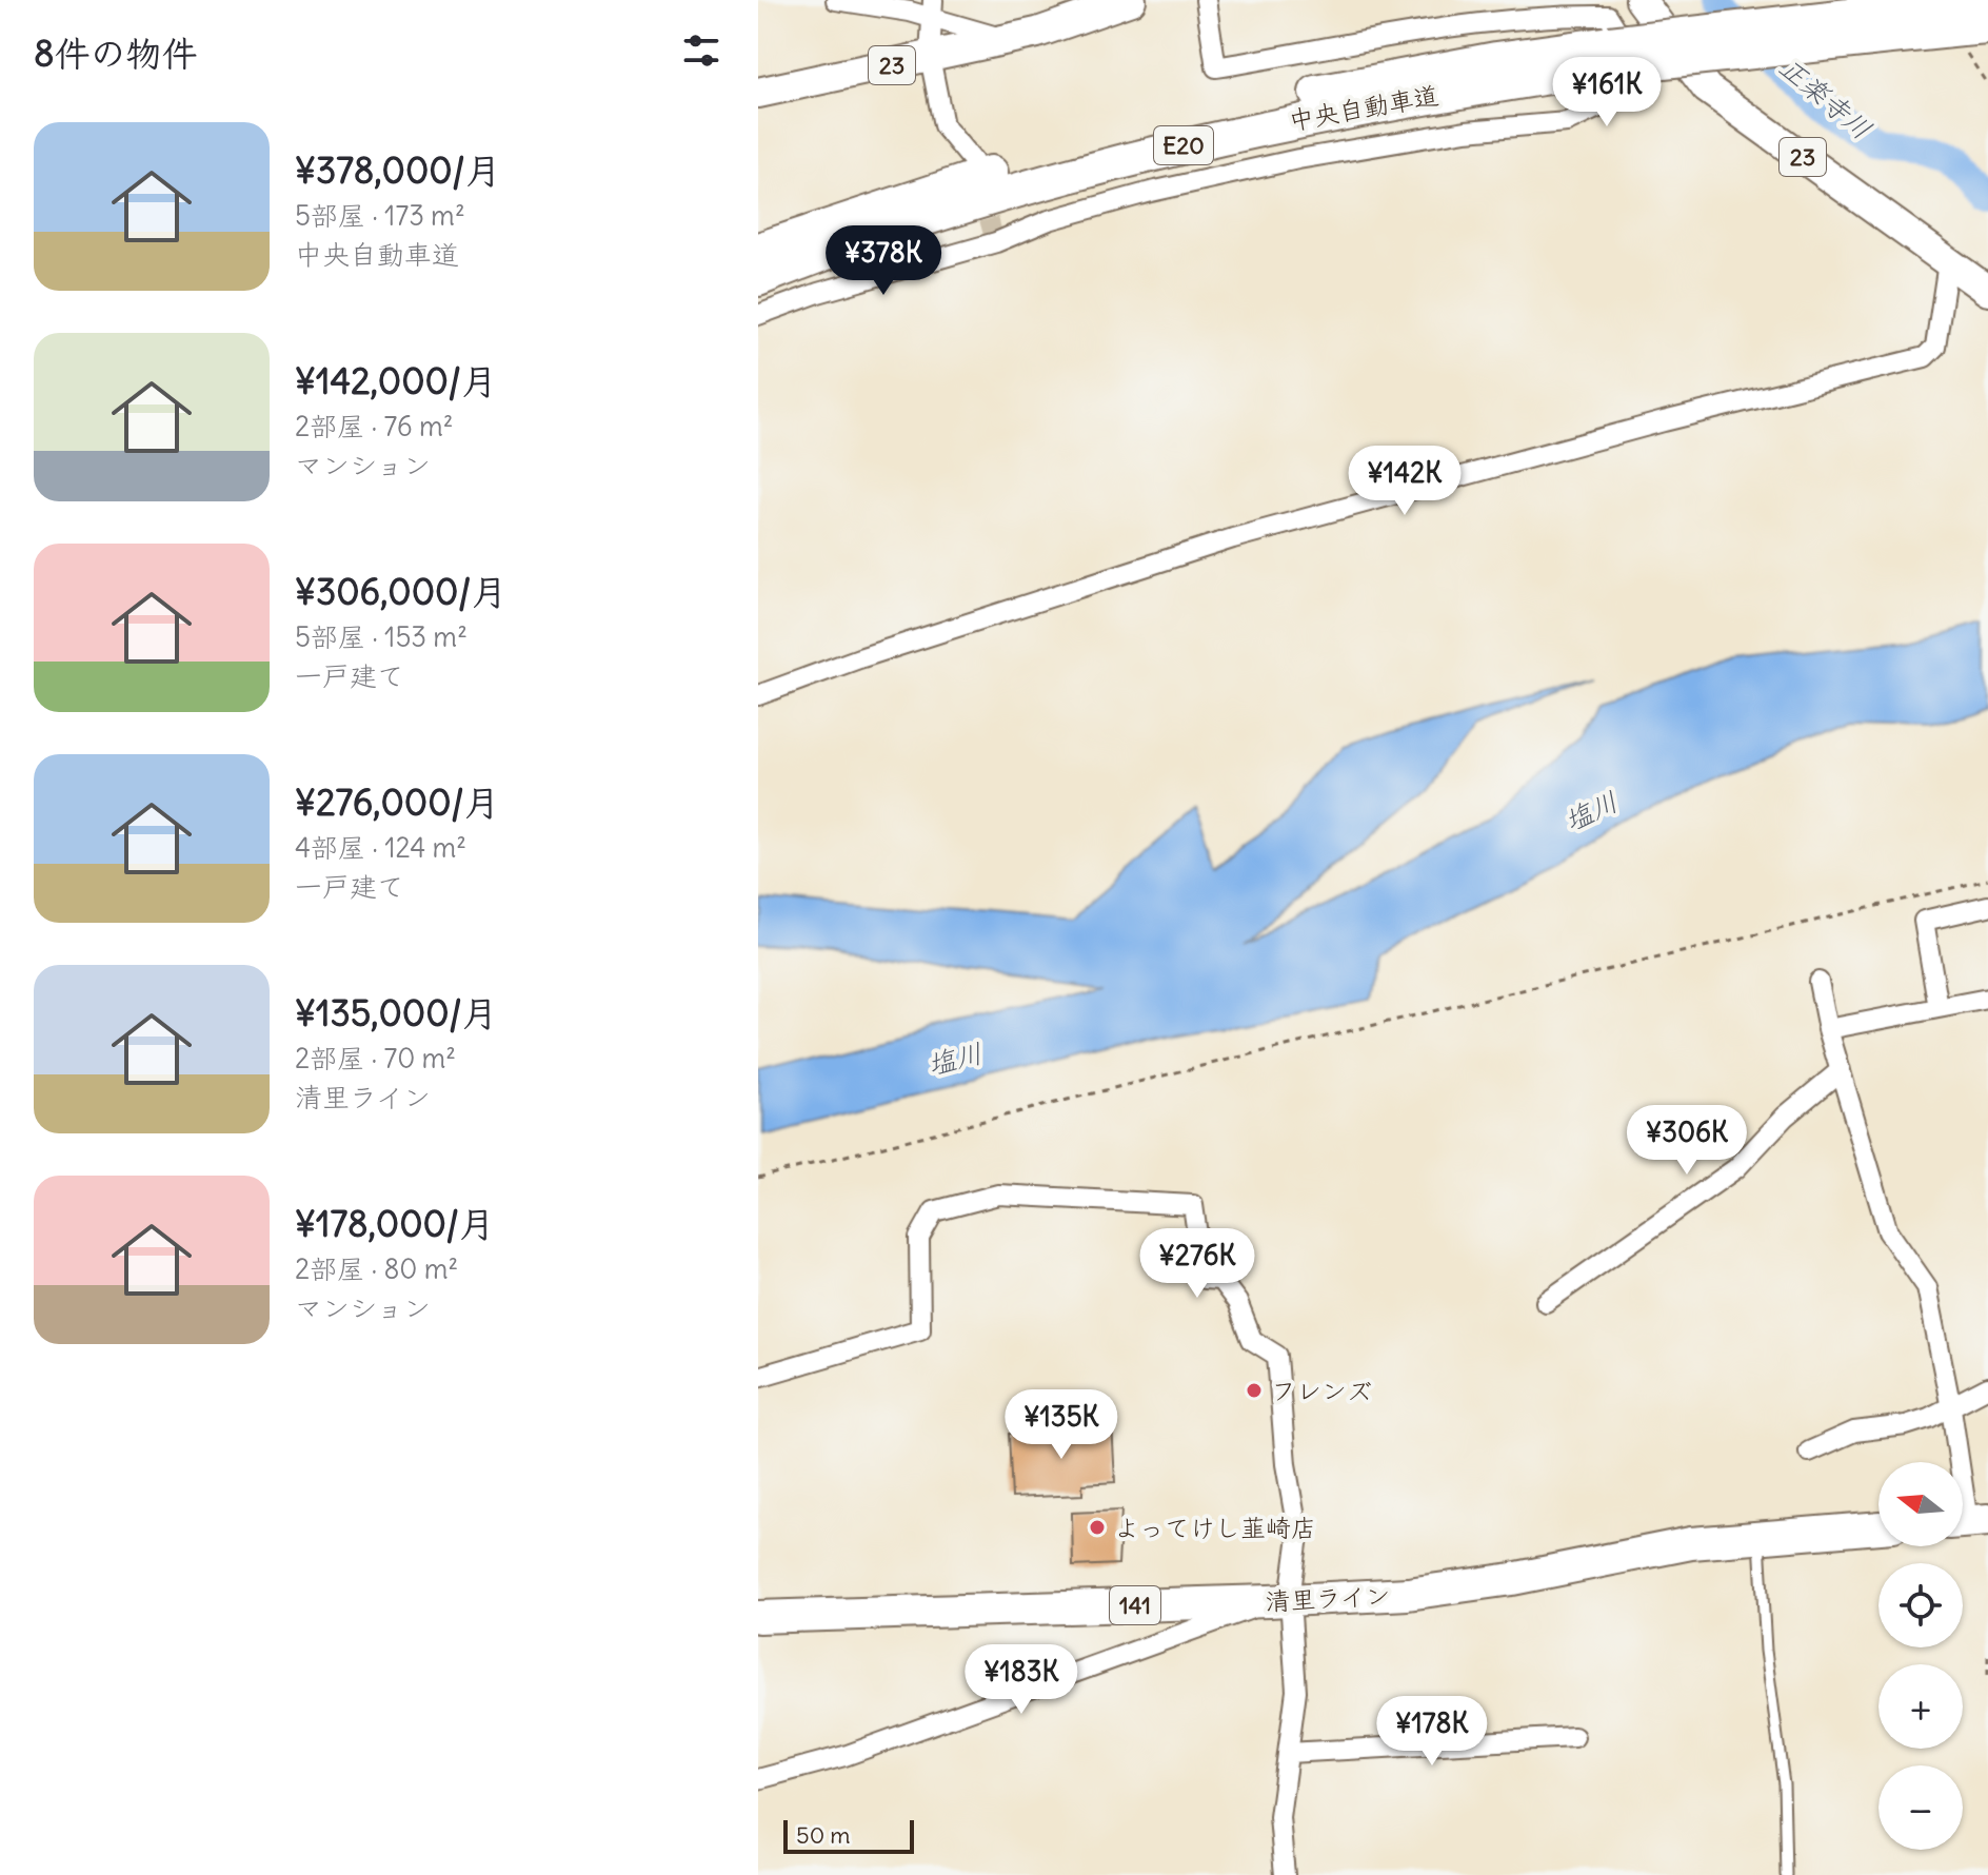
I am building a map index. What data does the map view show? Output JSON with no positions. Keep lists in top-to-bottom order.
{
  "streets": {
    "highway": [
      "中央自動車道",
      "E20",
      "清里ライン",
      "141"
    ],
    "main road": ["23"]
  },
  "water": ["正楽寺川", "塩川"],
  "places": ["フレンズ", "よってけし韮崎店"],
  "scale_bar": "50 m",
  "north": "left",
  "page": {
    "heading": "8件の物件",
    "price": [
      "¥161K",
      "¥378K",
      "¥142K",
      "¥306K",
      "¥276K",
      "¥135K",
      "¥183K",
      "¥178K"
    ],
    "list": [
      {
        "name": "¥378,000/月",
        "note": "5部屋 · 173 m² · 中央自動車道"
      },
      {
        "name": "¥142,000/月",
        "note": "2部屋 · 76 m² · マンション"
      },
      {
        "name": "¥306,000/月",
        "note": "5部屋 · 153 m² · 一戸建て"
      },
      {
        "name": "¥276,000/月",
        "note": "4部屋 · 124 m² · 一戸建て"
      },
      {
        "name": "¥135,000/月",
        "note": "2部屋 · 70 m² · 清里ライン"
      },
      {
        "name": "¥178,000/月",
        "note": "2部屋 · 80 m² · マンション"
      }
    ],
    "map_buttons": ["+", "−"],
    "scale": "50 m"
  }
}
